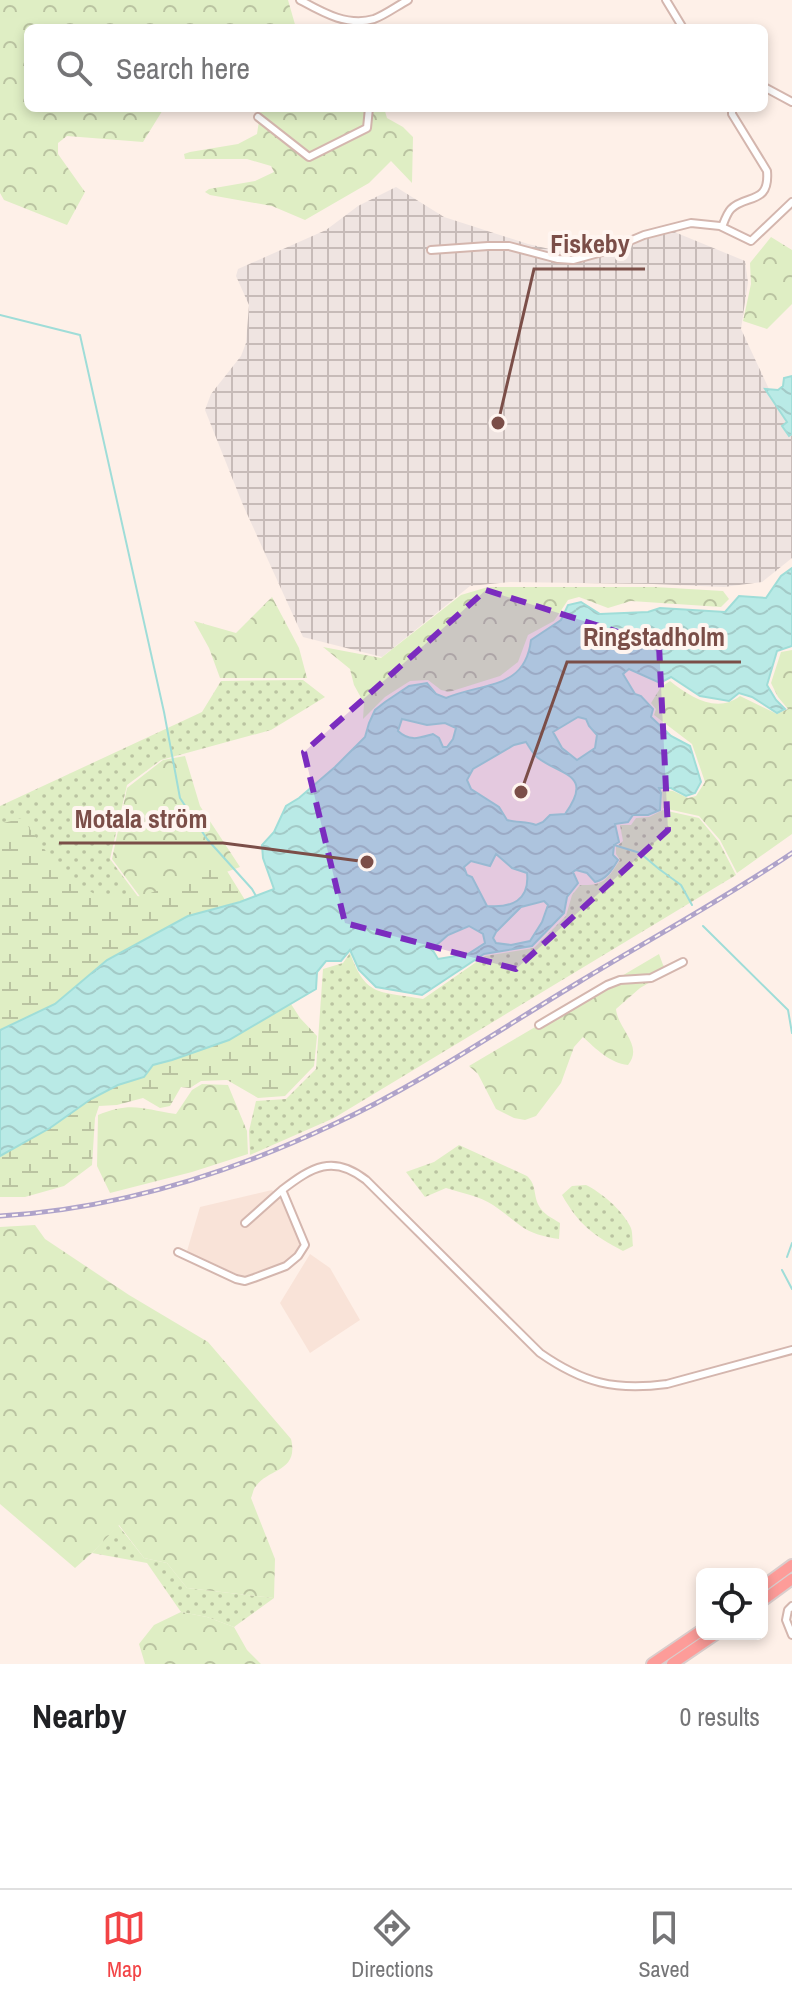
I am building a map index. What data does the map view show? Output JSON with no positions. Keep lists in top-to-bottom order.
{
  "places": ["Fiskeby", "Ringstadholm", "Motala ström"],
  "page": {
    "search": "Search here",
    "heading": ["Nearby", "0 results"],
    "nav": ["Map", "Directions", "Saved"]
  }
}
